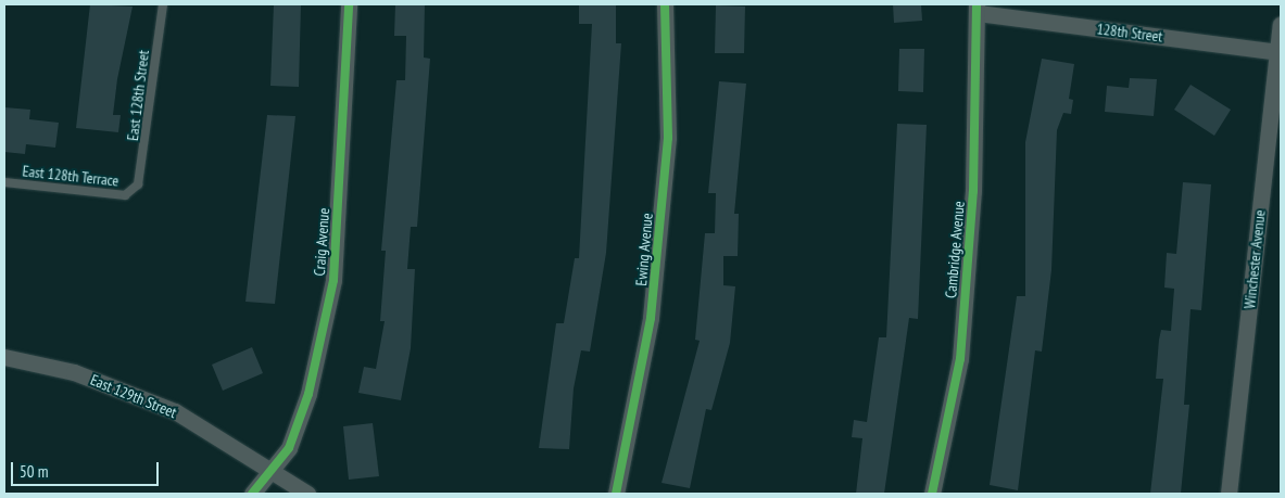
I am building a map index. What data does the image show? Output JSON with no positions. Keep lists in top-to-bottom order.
{
  "streets": {
    "street": [
      "128th Street",
      "Craig Avenue",
      "Ewing Avenue",
      "Cambridge Avenue",
      "Winchester Avenue",
      "East 129th Street"
    ],
    "lane": ["East 128th Street", "East 128th Terrace"]
  },
  "crossings": [
    ["128th Street", "Cambridge Avenue"],
    ["128th Street", "Winchester Avenue"],
    ["East 128th Street", "East 128th Terrace"],
    ["Craig Avenue", "East 129th Street"]
  ],
  "scale_bar": "50 m"
}
